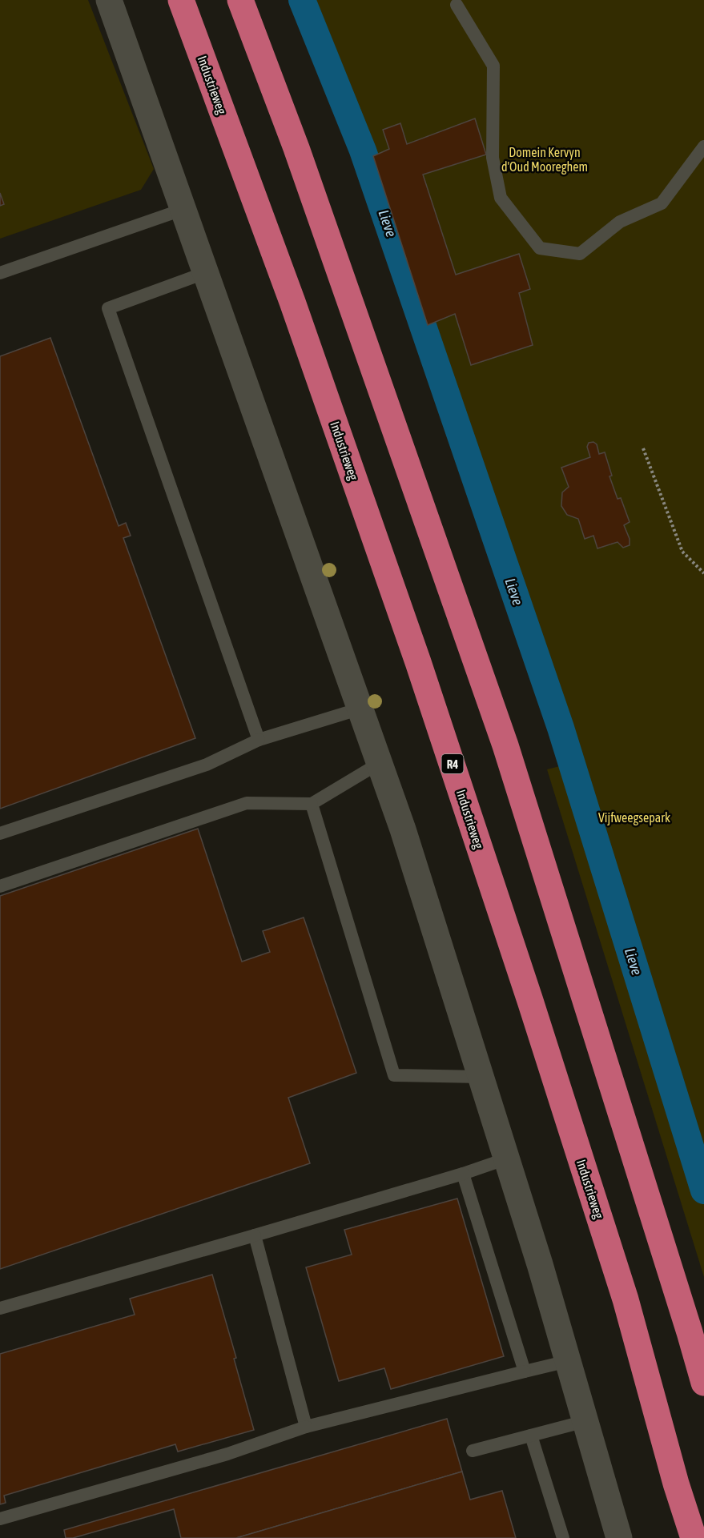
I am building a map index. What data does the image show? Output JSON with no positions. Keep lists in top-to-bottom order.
{
  "streets": {
    "highway": ["Industrieweg", "R4"]
  },
  "water": ["Lieve"],
  "parks": ["Domein Kervyn d'Oud Mooreghem", "Vijfweegsepark"]
}
